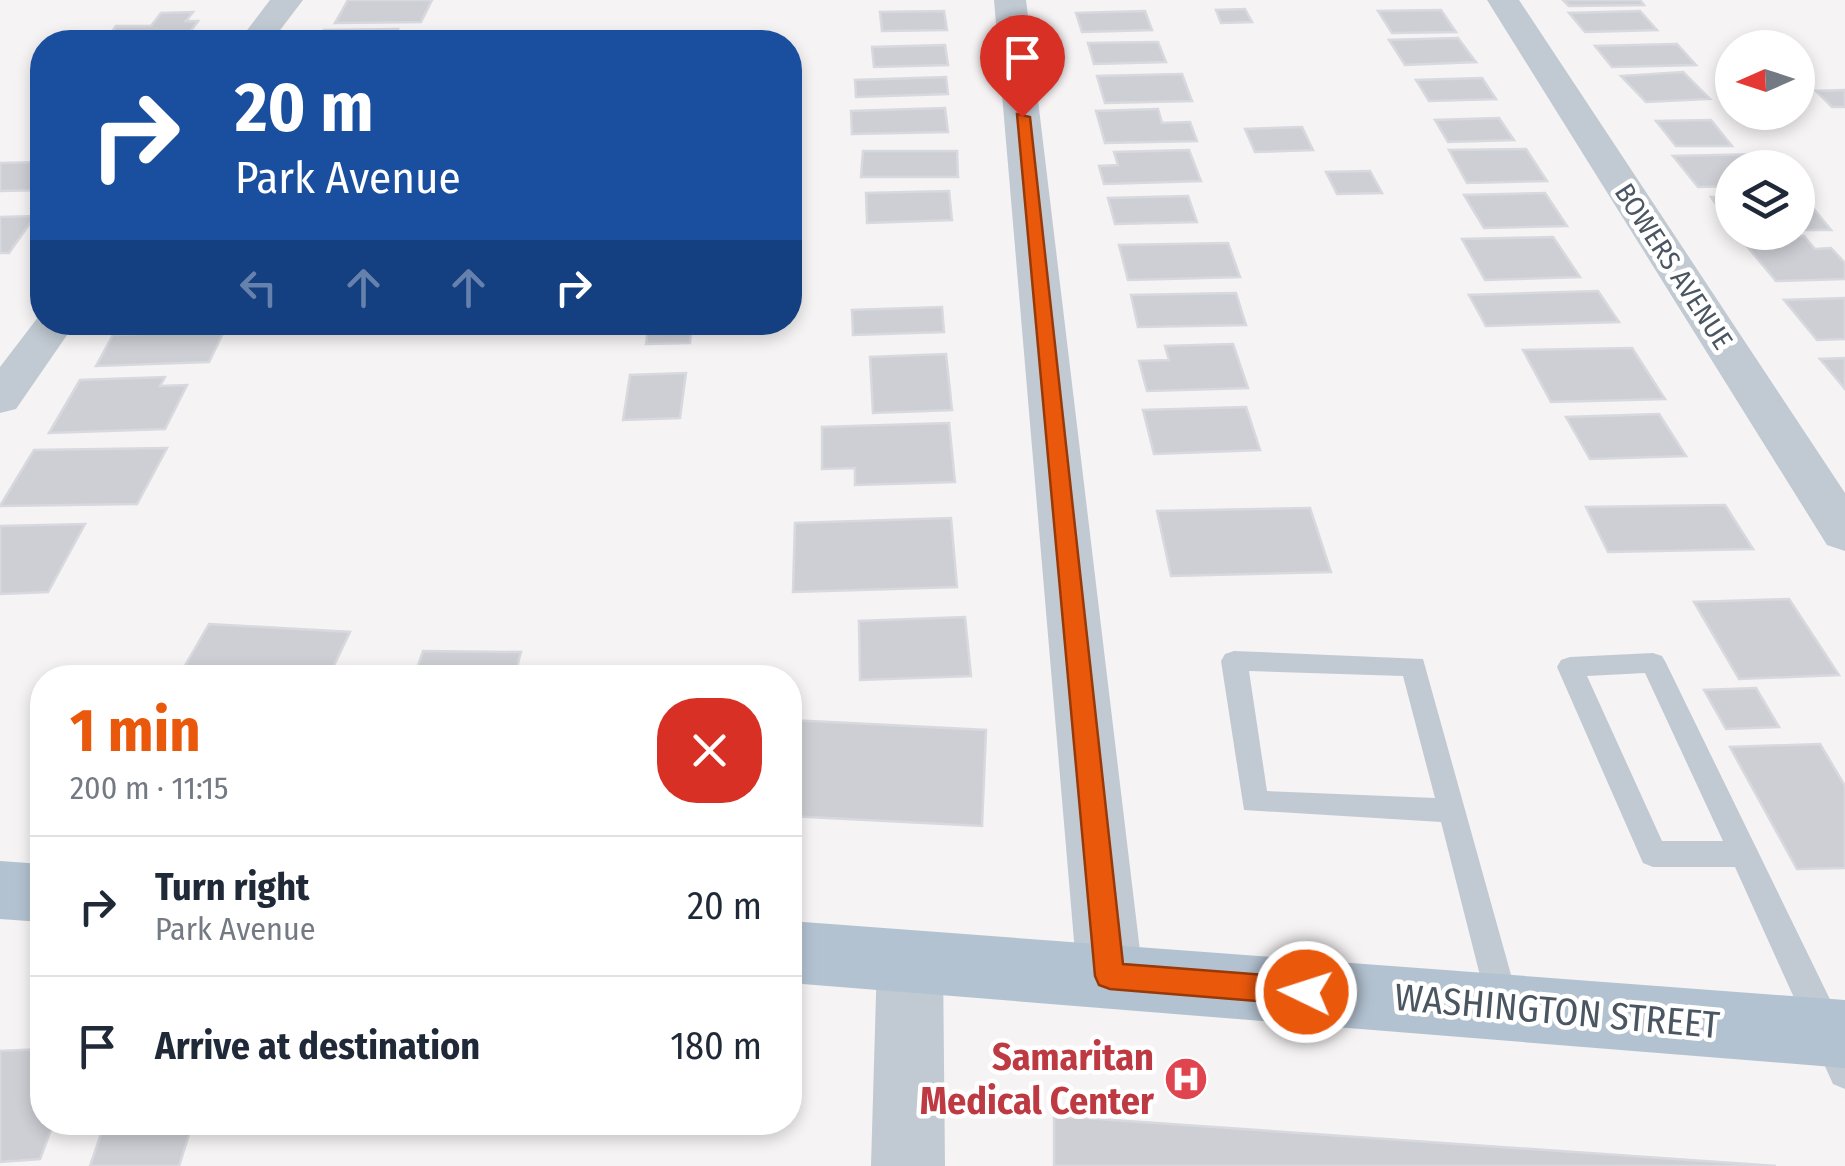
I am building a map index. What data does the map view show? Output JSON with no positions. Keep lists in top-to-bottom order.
{
  "streets": {
    "main road": ["WASHINGTON STREET"],
    "street": ["BOWERS AVENUE"]
  },
  "places": {
    "hospital": ["Samaritan Medical Center"]
  },
  "north": "left",
  "page": {
    "turn": ["20 m", "Park Avenue"],
    "heading": ["1 min", "200 m · 11:15"],
    "list": [
      {
        "name": "Turn right",
        "note": "Park Avenue",
        "value": "20 m"
      },
      {
        "name": "Arrive at destination",
        "value": "180 m"
      }
    ]
  }
}
